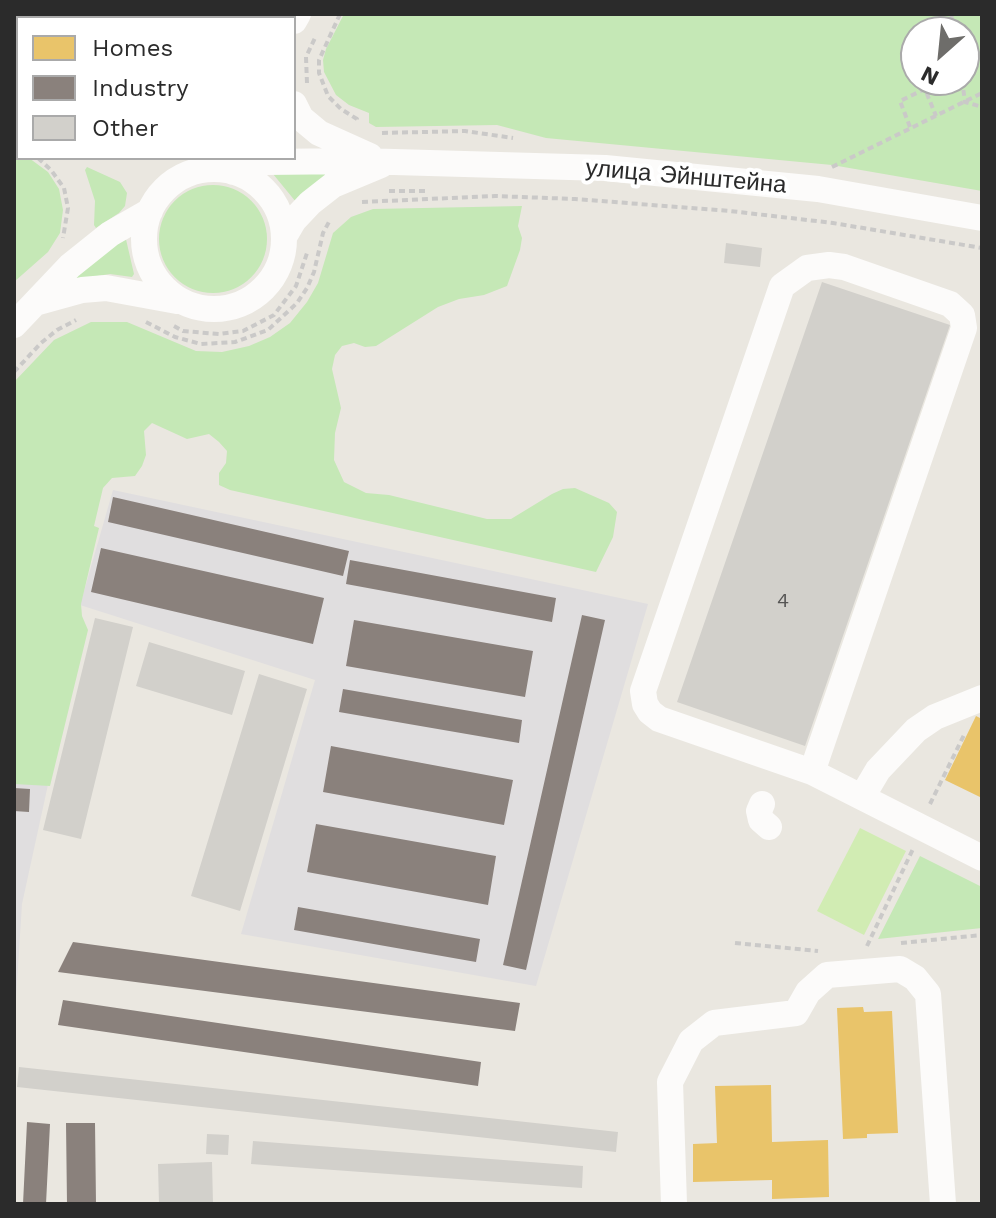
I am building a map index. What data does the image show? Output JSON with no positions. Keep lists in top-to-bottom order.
{
  "streets": {
    "street": ["улица Эйнштейна"]
  },
  "house_numbers": ["4"],
  "legend": ["Homes", "Industry", "Other"],
  "north": "bottom left"
}
